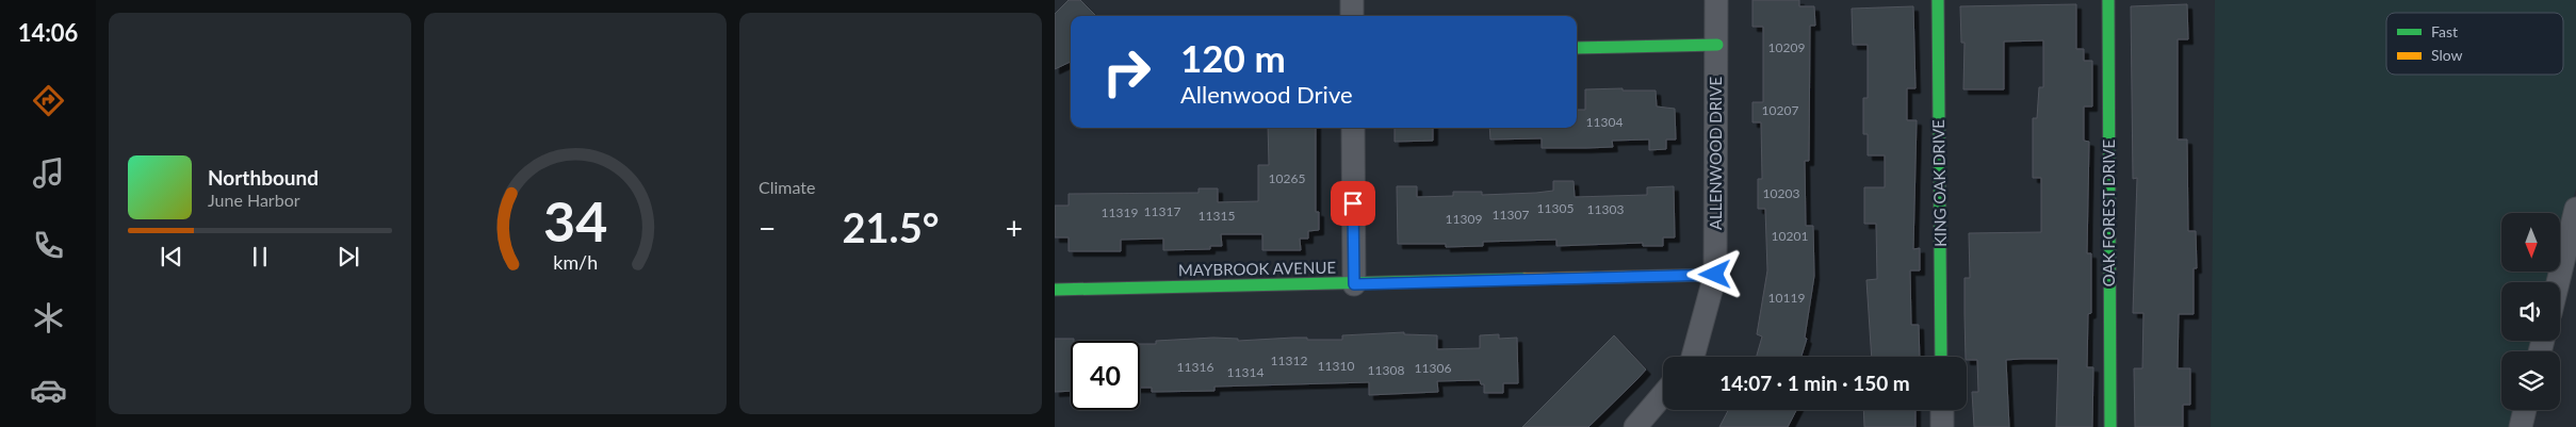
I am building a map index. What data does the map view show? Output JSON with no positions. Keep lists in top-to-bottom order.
{
  "streets": {
    "street": [
      "ALLENWOOD DRIVE",
      "KING OAK DRIVE",
      "OAK FOREST DRIVE",
      "MAYBROOK AVENUE"
    ]
  },
  "crossings": [
    ["ALLENWOOD DRIVE", "MAYBROOK AVENUE"]
  ],
  "house_numbers": [
    "10209",
    "10207",
    "11304",
    "10265",
    "10203",
    "11305",
    "11303",
    "11317",
    "11319",
    "11307",
    "11315",
    "11309",
    "10201",
    "10119",
    "11312",
    "11310",
    "11316",
    "11306",
    "11308",
    "11314"
  ],
  "legend": ["Fast", "Slow"],
  "north": "bottom",
  "page": {
    "tabs": "14:06",
    "tile": "Climate",
    "turn": ["120 m", "Allenwood Drive"],
    "song": ["Northbound", "June Harbor"],
    "heat": ["−", "21.5°", "+"],
    "limit": "40",
    "trip": "14:07 · 1 min · 150 m",
    "gauge": ["34", "km/h"]
  }
}
